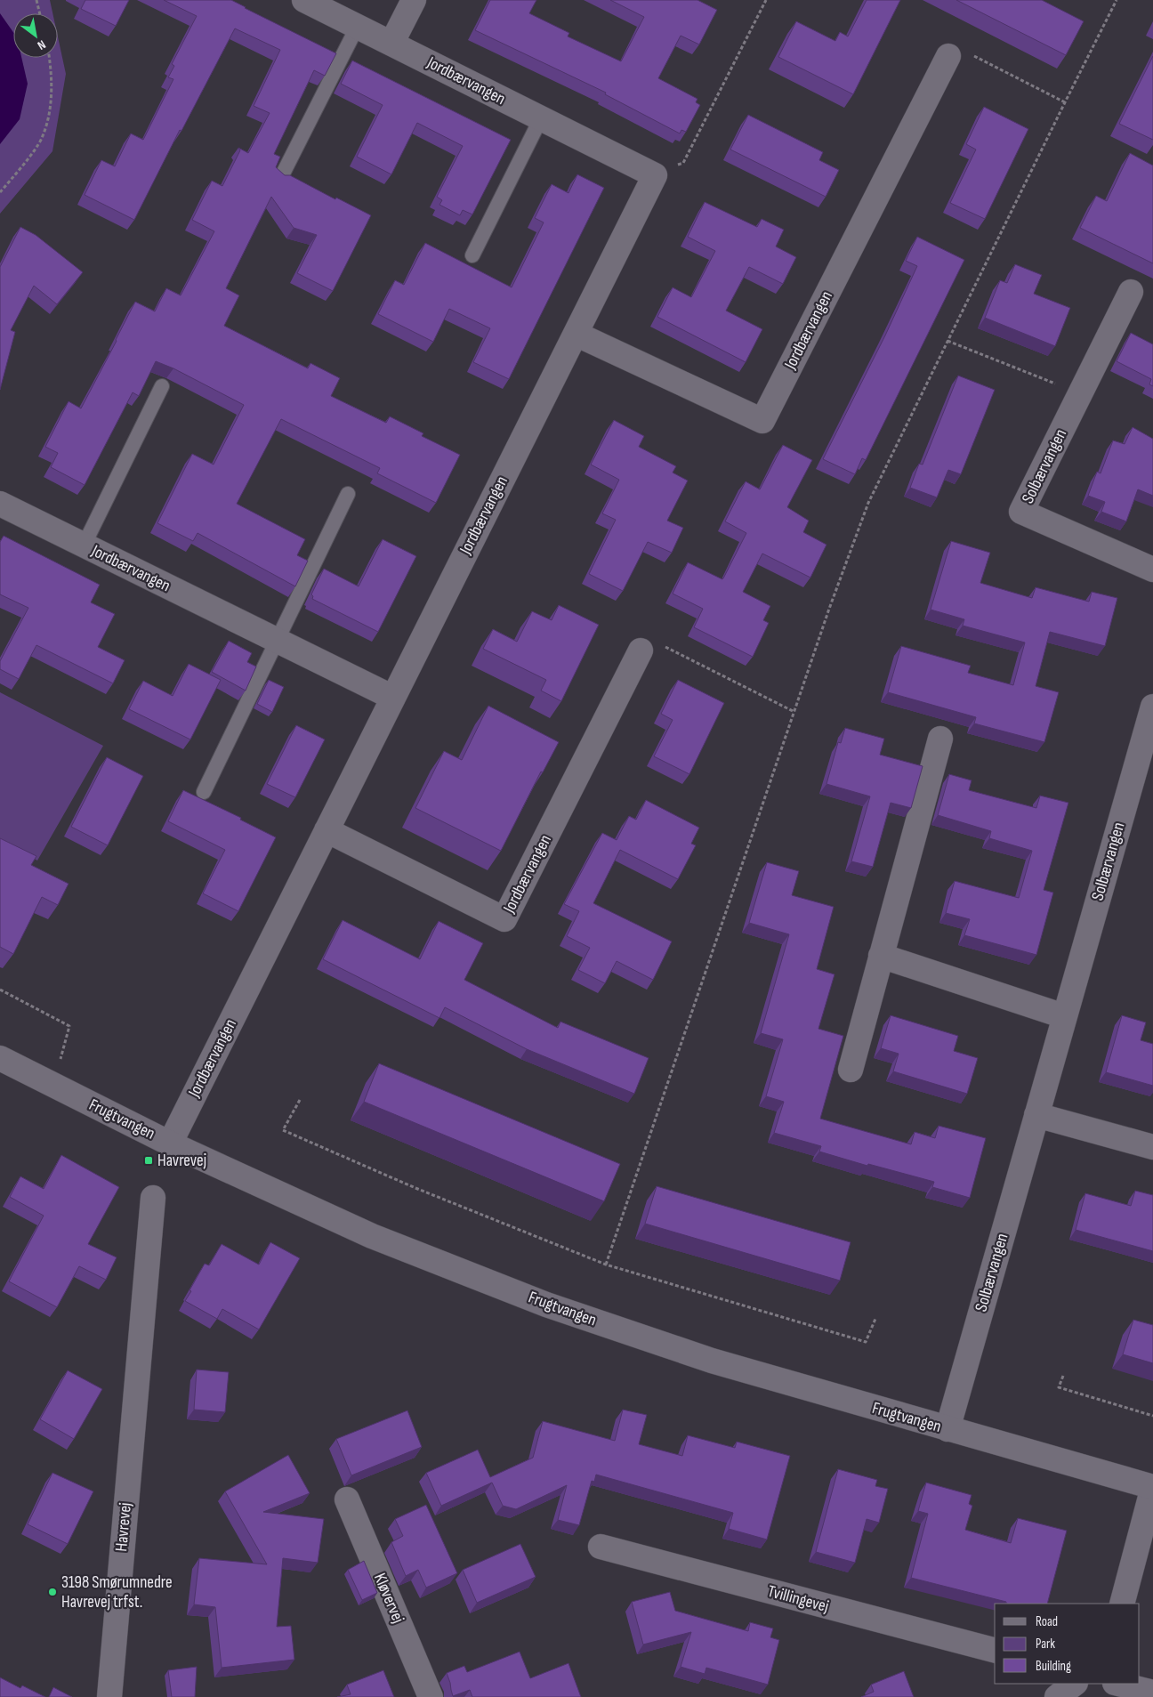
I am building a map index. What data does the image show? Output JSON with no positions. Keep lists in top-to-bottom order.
{
  "streets": {
    "street": [
      "Jordbærvangen",
      "Solbærvangen",
      "Frugtvangen",
      "Havrevej",
      "Kløvervej",
      "Tvillingevej"
    ]
  },
  "crossings": [
    ["Jordbærvangen", "Frugtvangen"],
    ["Solbærvangen", "Frugtvangen"]
  ],
  "places": {
    "transit": ["Havrevej"],
    "other": ["3198 Smørumnedre Havrevej trfst."]
  },
  "legend": ["Road", "Park", "Building"],
  "north": "bottom right"
}
